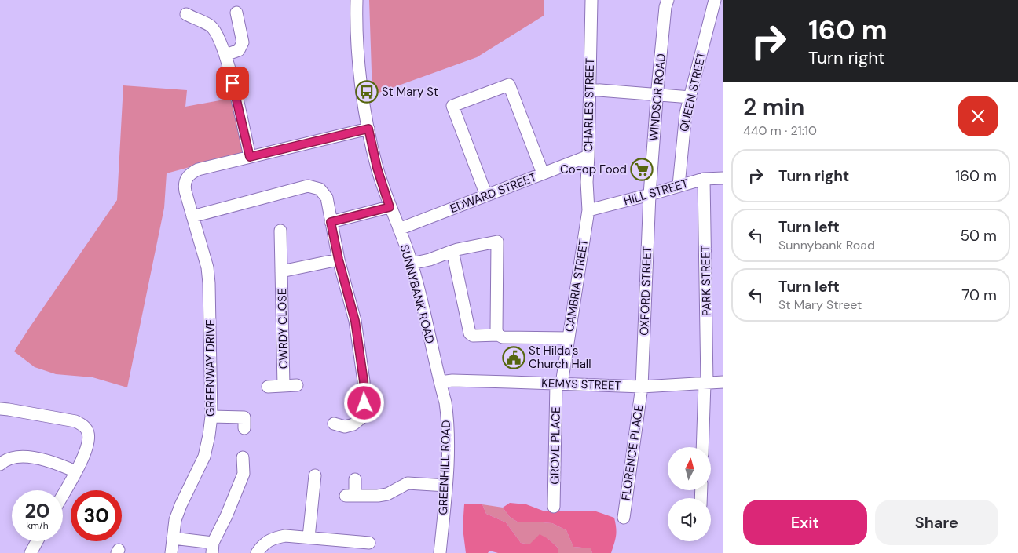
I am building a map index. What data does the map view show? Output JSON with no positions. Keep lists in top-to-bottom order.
{
  "streets": {
    "street": [
      "QUEEN STREET",
      "WINDSOR ROAD",
      "CHARLES STREET",
      "HILL STREET",
      "EDWARD STREET",
      "PARK STREET",
      "CAMBRIA STREET",
      "OXFORD STREET",
      "SUNNYBANK ROAD",
      "CWRDY CLOSE",
      "GREENWAY DRIVE",
      "KEMYS STREET",
      "GROVE PLACE",
      "FLORENCE PLACE",
      "GREENHILL ROAD"
    ]
  },
  "crossings": [
    ["QUEEN STREET", "HILL STREET"],
    ["WINDSOR ROAD", "HILL STREET"],
    ["WINDSOR ROAD", "OXFORD STREET"],
    ["CHARLES STREET", "HILL STREET"],
    ["CHARLES STREET", "EDWARD STREET"],
    ["CHARLES STREET", "CAMBRIA STREET"],
    ["HILL STREET", "PARK STREET"],
    ["HILL STREET", "CAMBRIA STREET"],
    ["HILL STREET", "OXFORD STREET"],
    ["EDWARD STREET", "SUNNYBANK ROAD"],
    ["PARK STREET", "KEMYS STREET"],
    ["CAMBRIA STREET", "KEMYS STREET"],
    ["CAMBRIA STREET", "GROVE PLACE"],
    ["OXFORD STREET", "KEMYS STREET"],
    ["OXFORD STREET", "FLORENCE PLACE"],
    ["SUNNYBANK ROAD", "KEMYS STREET"],
    ["SUNNYBANK ROAD", "GREENHILL ROAD"],
    ["KEMYS STREET", "GROVE PLACE"],
    ["KEMYS STREET", "FLORENCE PLACE"],
    ["KEMYS STREET", "GREENHILL ROAD"]
  ],
  "places": {
    "bus stop": ["St Mary St"],
    "supermarket": ["Co-op Food"],
    "public building": ["St Hilda's Church Hall"]
  },
  "north": "top",
  "page": {
    "turn": ["160 m", "Turn right"],
    "heading": ["2 min", "440 m · 21:10"],
    "list": [
      {
        "name": "Turn right",
        "value": "160 m"
      },
      {
        "name": "Turn left",
        "note": "Sunnybank Road",
        "value": "50 m"
      },
      {
        "name": "Turn left",
        "note": "St Mary Street",
        "value": "70 m"
      }
    ],
    "speed": "20 km/h",
    "limit": "30",
    "buttons": ["Exit", "Share"]
  }
}
